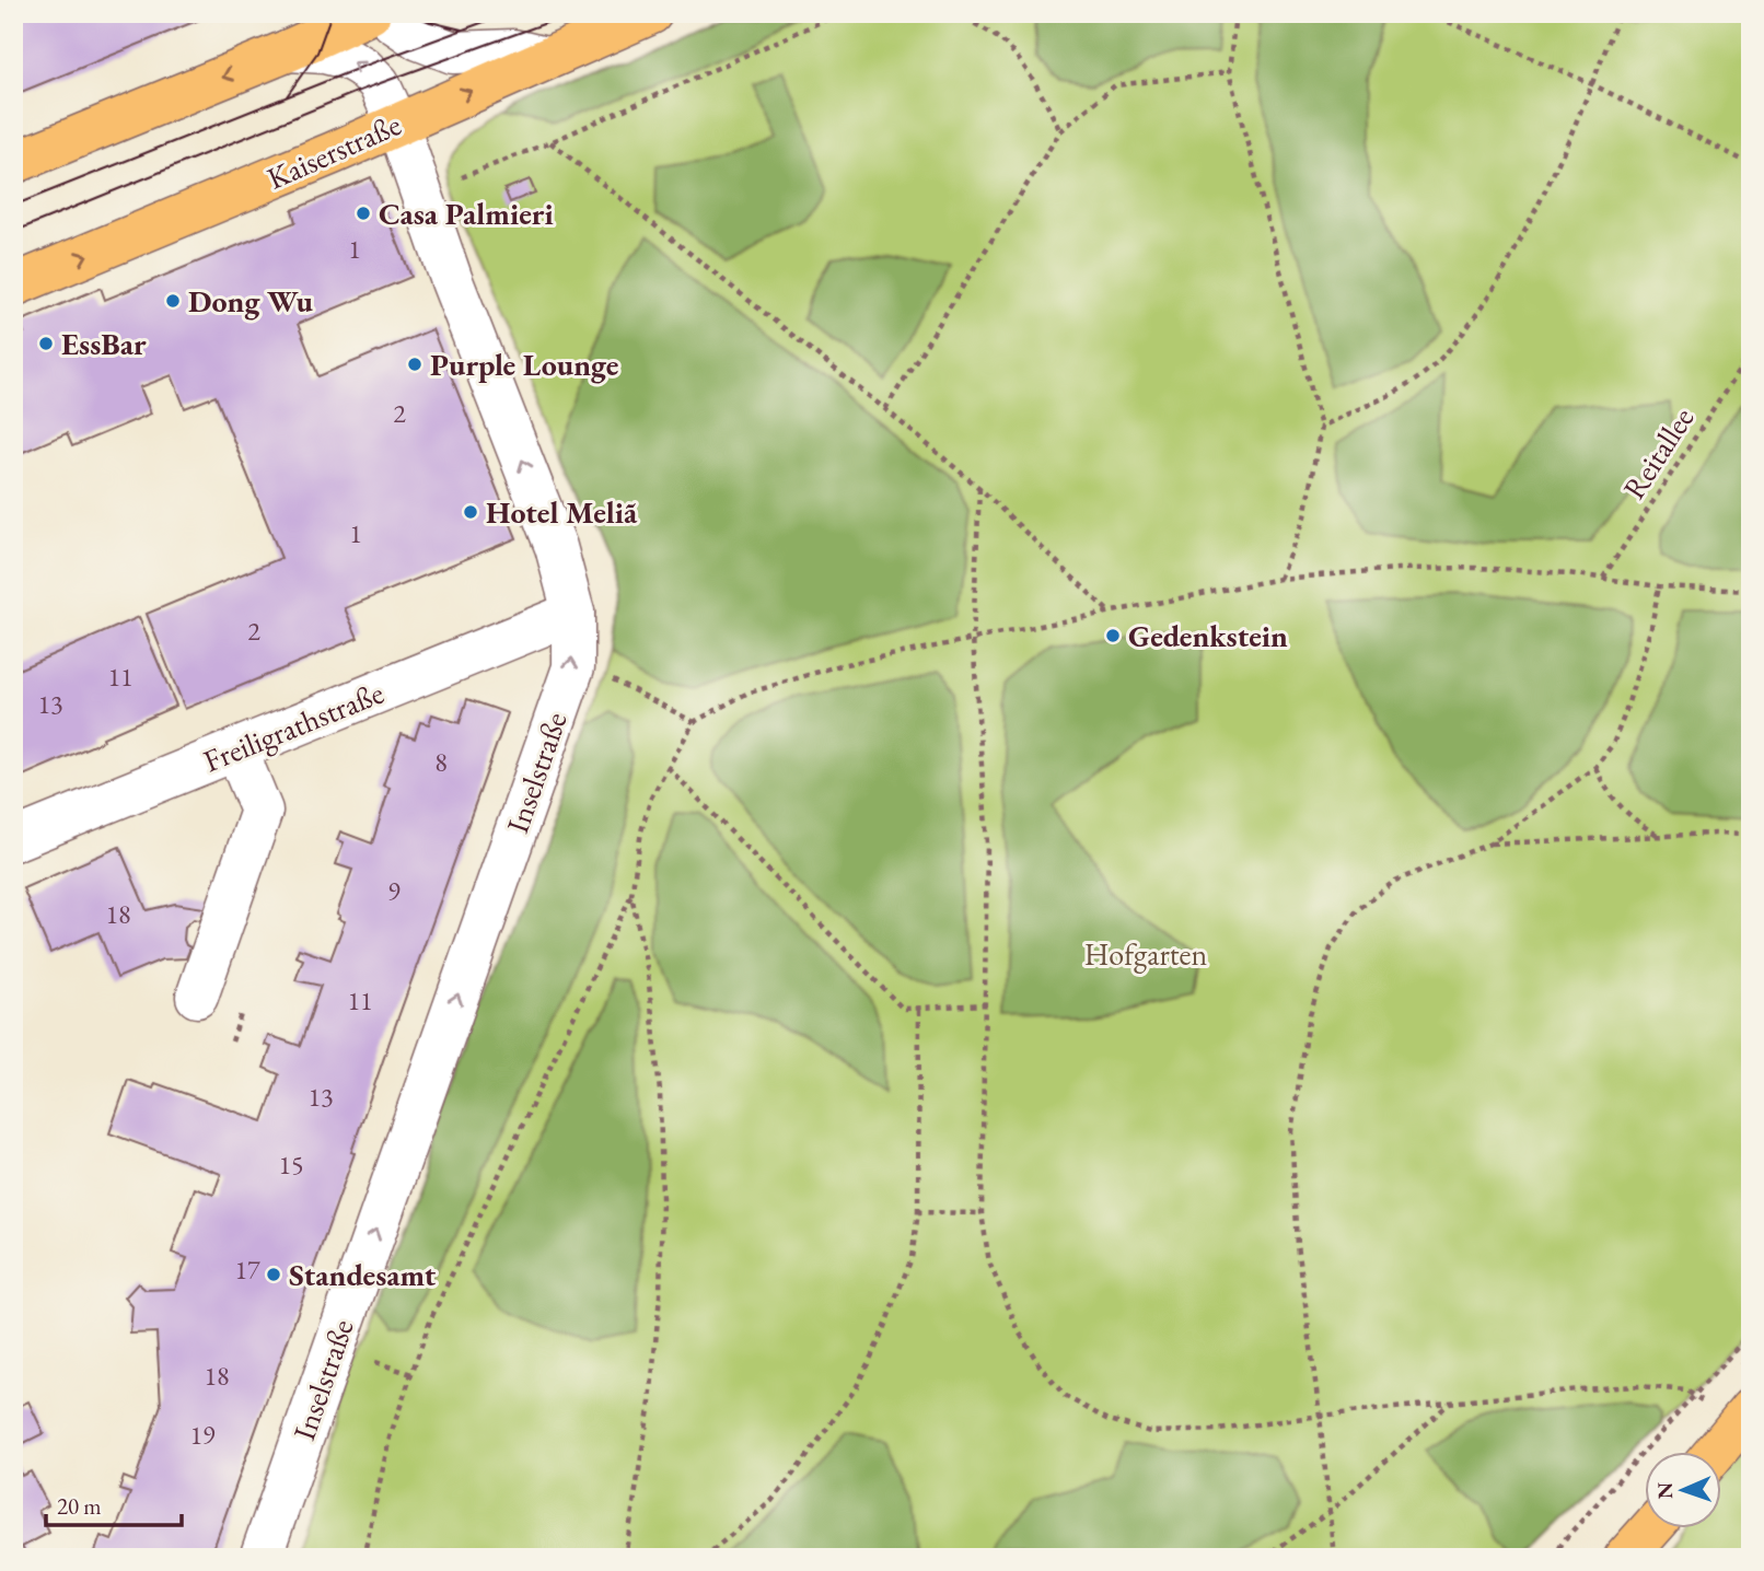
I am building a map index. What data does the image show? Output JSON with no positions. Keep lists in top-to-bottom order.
{
  "streets": {
    "main road": ["Kaiserstraße"],
    "street": ["Freiligrathstraße", "Inselstraße"],
    "path": ["Reitallee"]
  },
  "crossings": [
    ["Kaiserstraße", "Inselstraße"],
    ["Freiligrathstraße", "Inselstraße"]
  ],
  "one_way": ["Inselstraße"],
  "parks": ["Hofgarten"],
  "places": [
    "Casa Palmieri",
    "Dong Wu",
    "EssBar",
    "Purple Lounge",
    "Hotel Meliã",
    "Gedenkstein",
    "Standesamt"
  ],
  "house_numbers": [
    "1",
    "2",
    "1",
    "2",
    "11",
    "13",
    "8",
    "9",
    "18",
    "11",
    "13",
    "15",
    "17",
    "18",
    "19"
  ],
  "scale_bar": "20 m",
  "north": "left"
}
